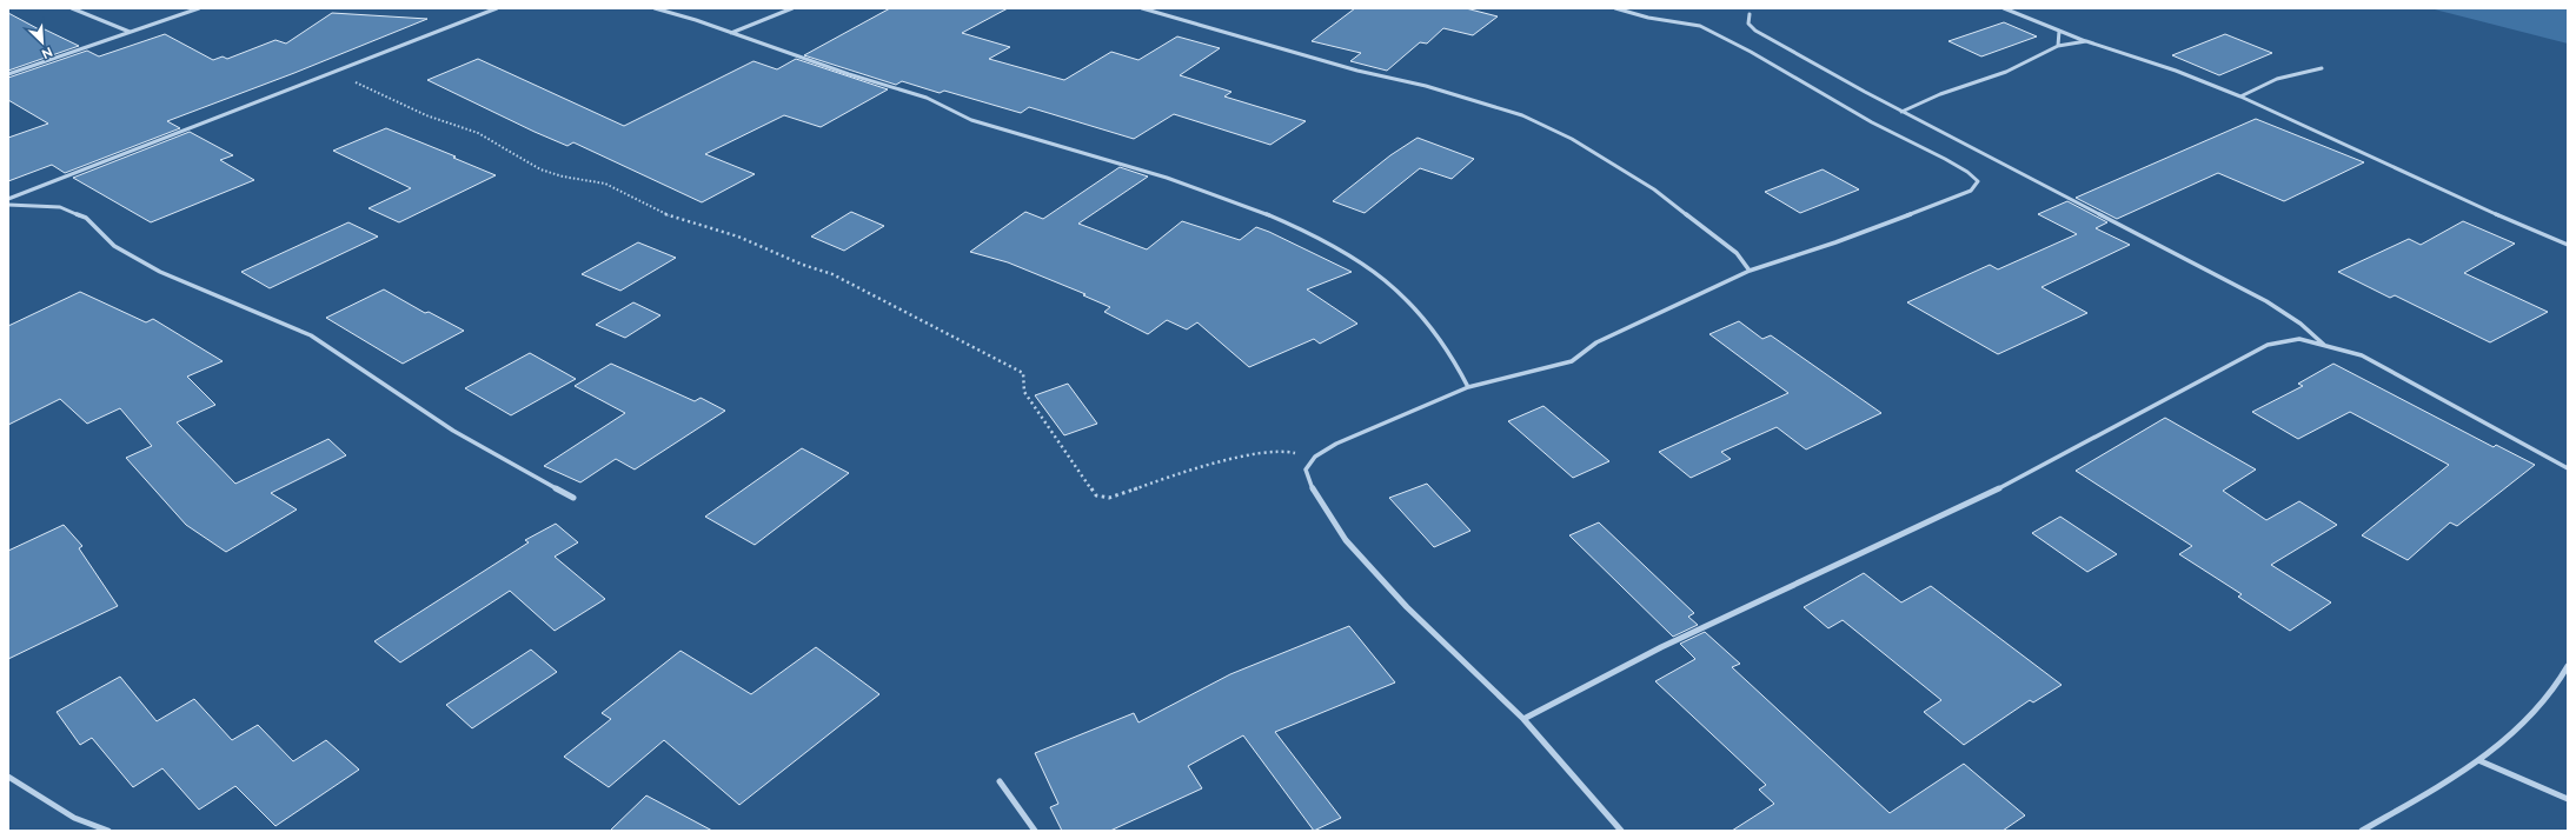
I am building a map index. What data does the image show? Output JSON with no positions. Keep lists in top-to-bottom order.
{
  "north": "bottom right"
}
